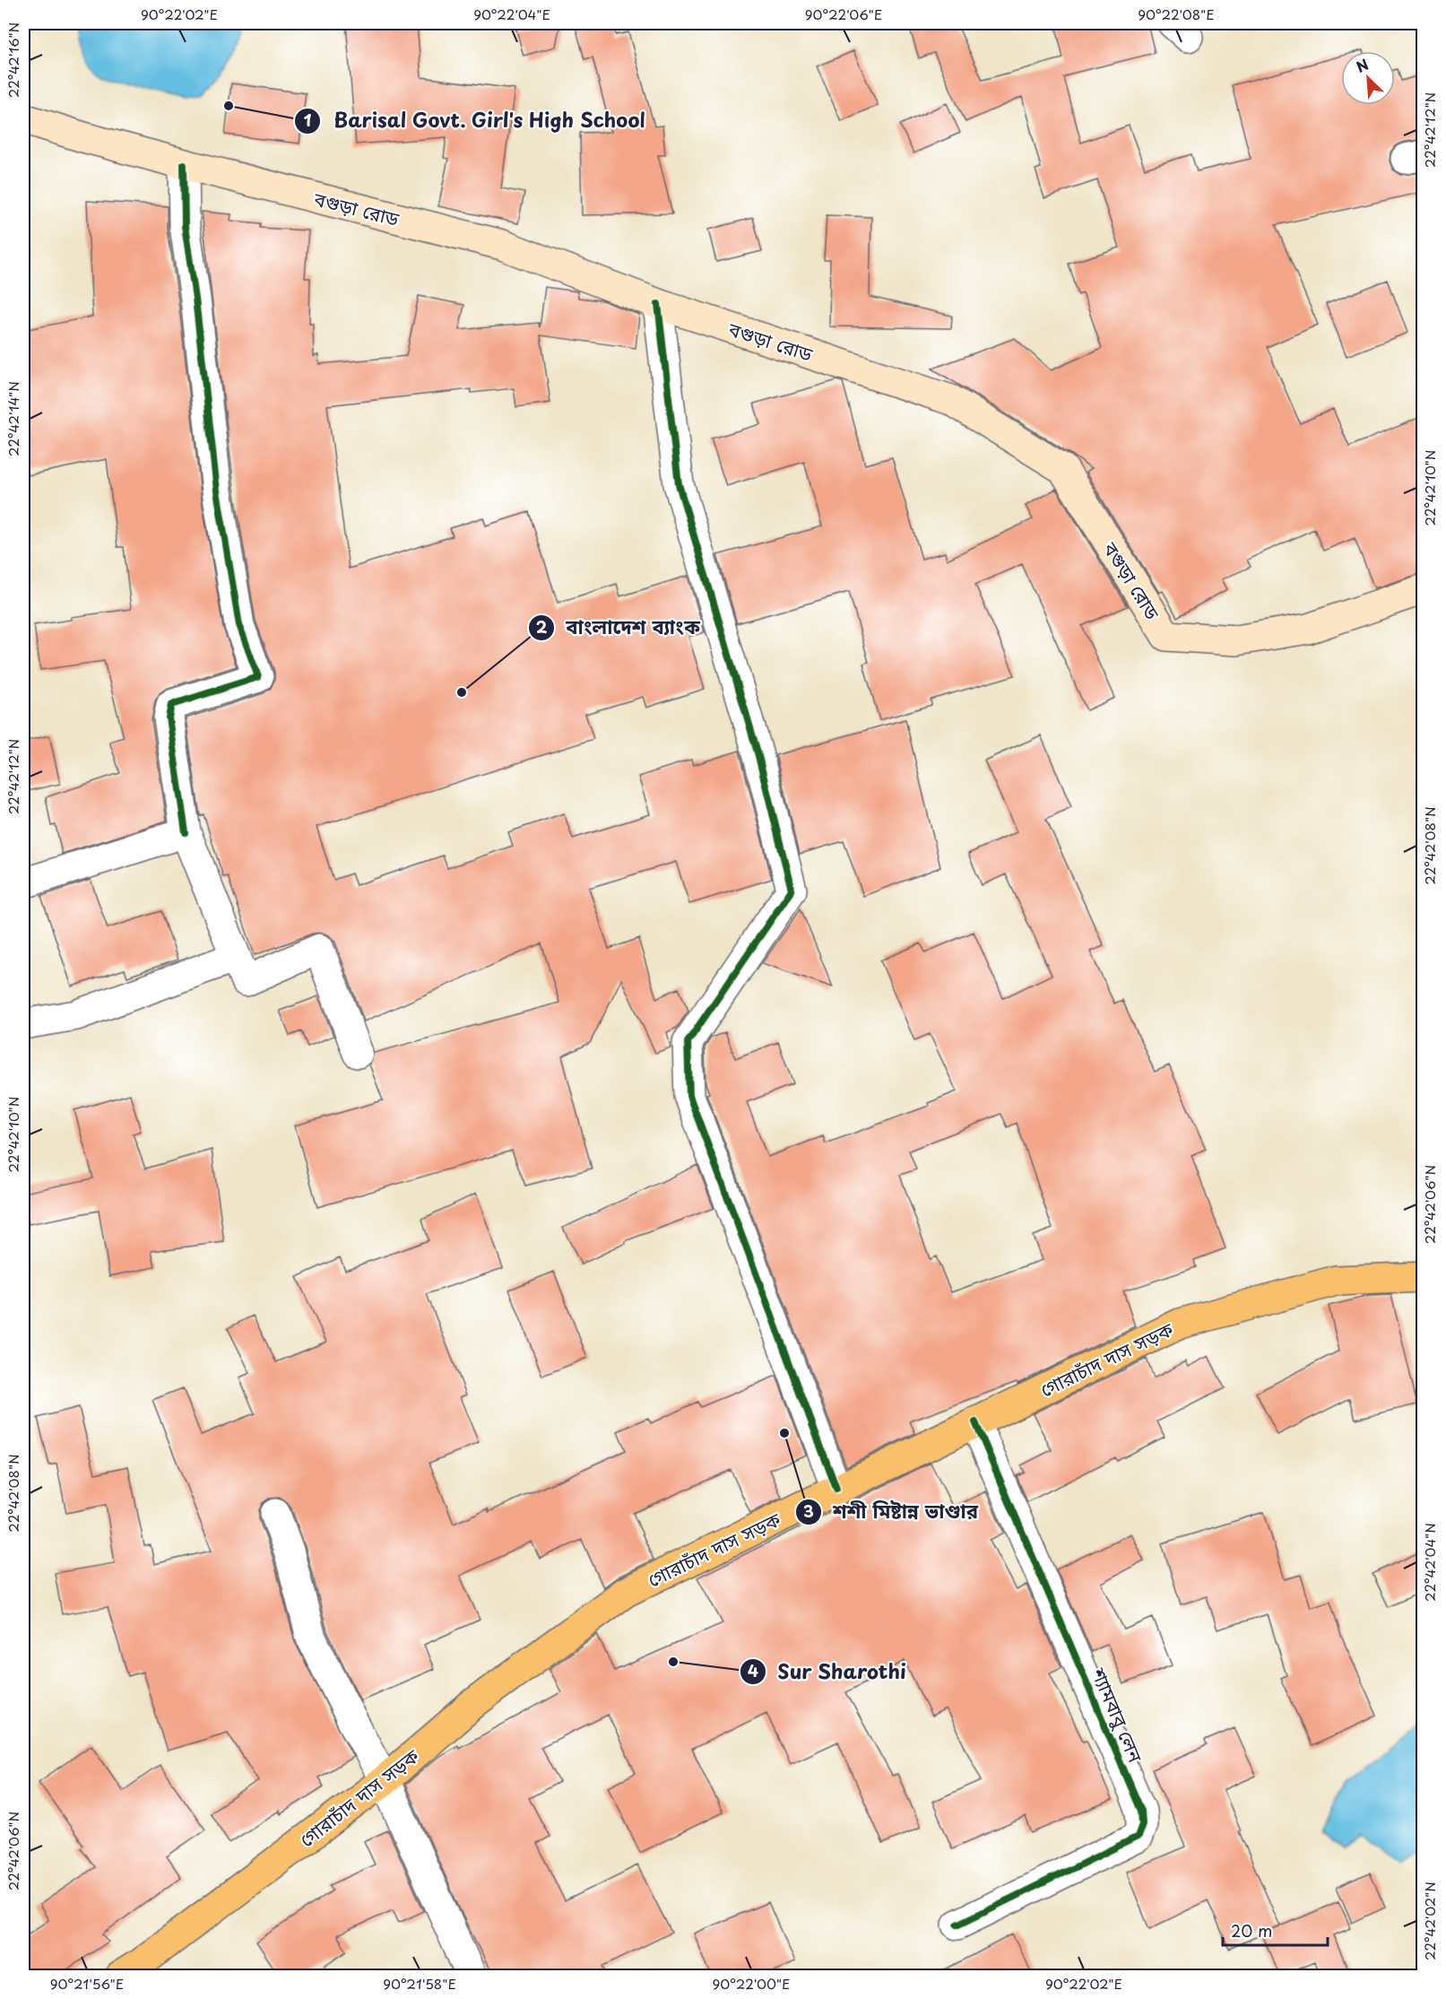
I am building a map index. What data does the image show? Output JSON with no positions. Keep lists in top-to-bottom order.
{
  "streets": {
    "main road": ["বগুড়া রোড", "গোরাচাঁদ দাস সড়ক"],
    "street": ["শ্যামবাবু লেন"]
  },
  "crossings": [
    ["গোরাচাঁদ দাস সড়ক", "শ্যামবাবু লেন"]
  ],
  "places": [
    "Barisal Govt. Girl's High School",
    "বাংলাদেশ ব্যাংক",
    "শশী মিষ্টান্ন ভাণ্ডার",
    "Sur Sharothi"
  ],
  "scale_bar": "20 m",
  "north": "top left",
  "coordinates": [
    "90°22'02\"E",
    "90°22'04\"E",
    "90°22'06\"E",
    "90°22'08\"E",
    "22°42'16\"N",
    "22°42'12\"N",
    "22°42'14\"N",
    "22°42'10\"N",
    "22°42'08\"N",
    "22°42'06\"N",
    "22°42'04\"N",
    "22°42'02\"N",
    "90°21'56\"E",
    "90°21'58\"E",
    "90°22'00\"E"
  ]
}
